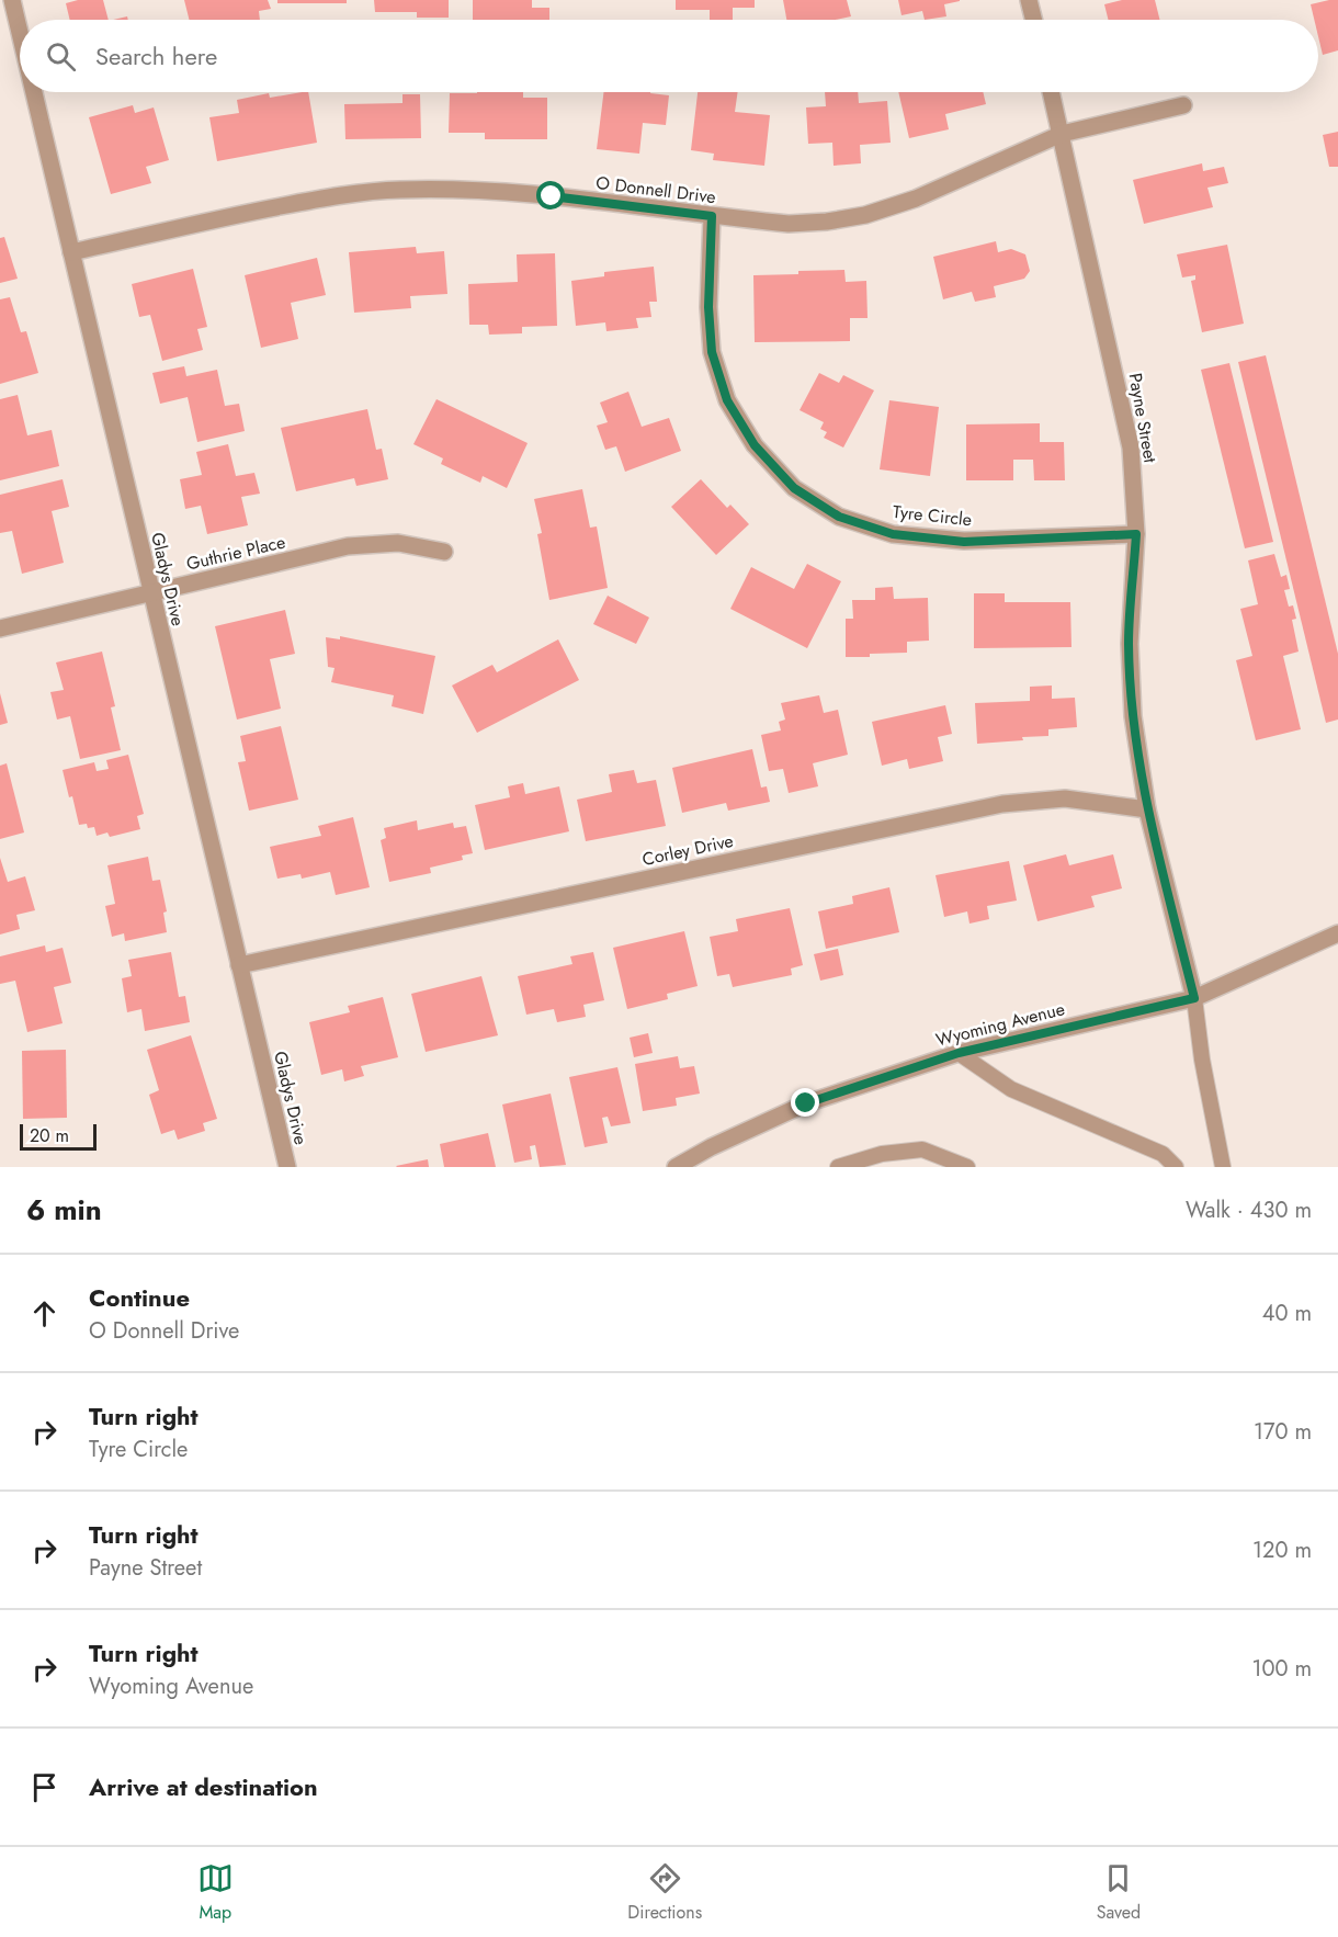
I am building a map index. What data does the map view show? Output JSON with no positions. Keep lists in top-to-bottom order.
{
  "streets": {
    "street": [
      "O Donnell Drive",
      "Payne Street",
      "Tyre Circle",
      "Guthrie Place",
      "Gladys Drive",
      "Corley Drive",
      "Wyoming Avenue"
    ]
  },
  "crossings": [
    ["O Donnell Drive", "Payne Street"],
    ["O Donnell Drive", "Tyre Circle"],
    ["O Donnell Drive", "Gladys Drive"],
    ["Payne Street", "Tyre Circle"],
    ["Payne Street", "Corley Drive"],
    ["Payne Street", "Wyoming Avenue"],
    ["Guthrie Place", "Gladys Drive"],
    ["Gladys Drive", "Corley Drive"]
  ],
  "scale_bar": "20 m",
  "page": {
    "search": "Search here",
    "scale": "20 m",
    "heading": ["6 min", "Walk · 430 m"],
    "list": [
      ["Continue", "O Donnell Drive", "40 m"],
      ["Turn right", "Tyre Circle", "170 m"],
      ["Turn right", "Payne Street", "120 m"],
      ["Turn right", "Wyoming Avenue", "100 m"],
      "Arrive at destination"
    ],
    "nav": ["Map", "Directions", "Saved"]
  }
}
